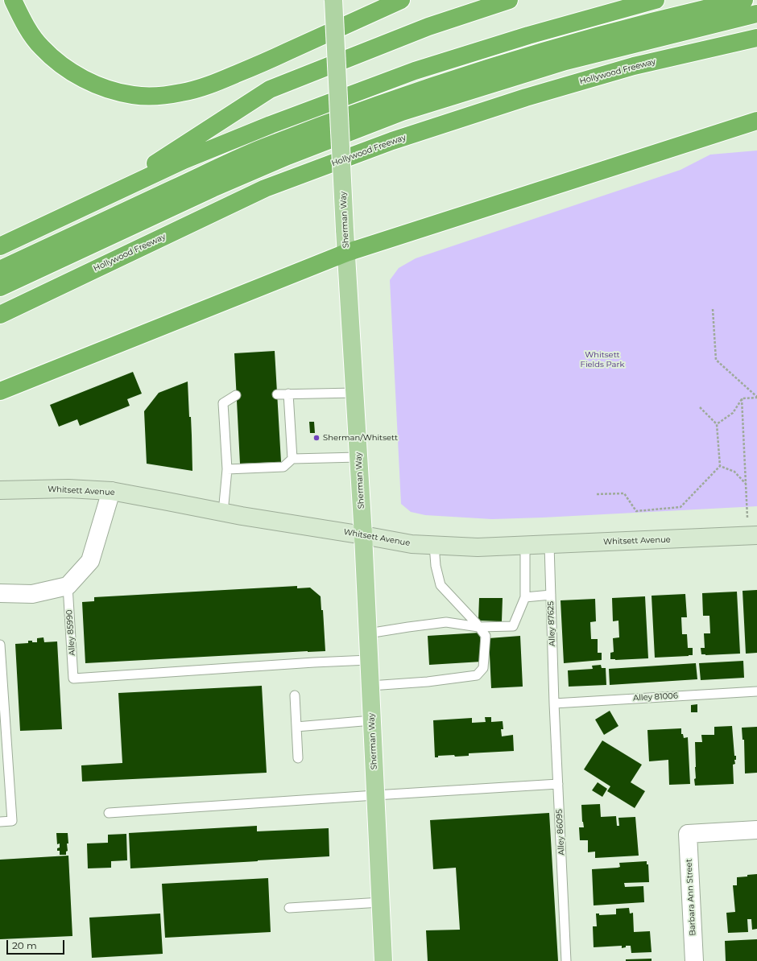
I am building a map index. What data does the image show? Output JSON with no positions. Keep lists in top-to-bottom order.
{
  "streets": {
    "highway": ["Hollywood Freeway"],
    "main road": ["Sherman Way", "Whitsett Avenue"],
    "street": ["Barbara Ann Street"],
    "lane": [
      "Alley 87625",
      "Alley 85990",
      "Alley 81006",
      "Alley 86095"
    ]
  },
  "crossings": [
    ["Sherman Way", "Whitsett Avenue"],
    ["Sherman Way", "Alley 85990"],
    ["Whitsett Avenue", "Alley 87625"],
    ["Alley 87625", "Alley 81006"],
    ["Alley 87625", "Alley 86095"],
    ["Alley 81006", "Alley 86095"]
  ],
  "parks": ["Whitsett Fields Park"],
  "places": ["Sherman/Whitsett"],
  "scale_bar": "20 m"
}
